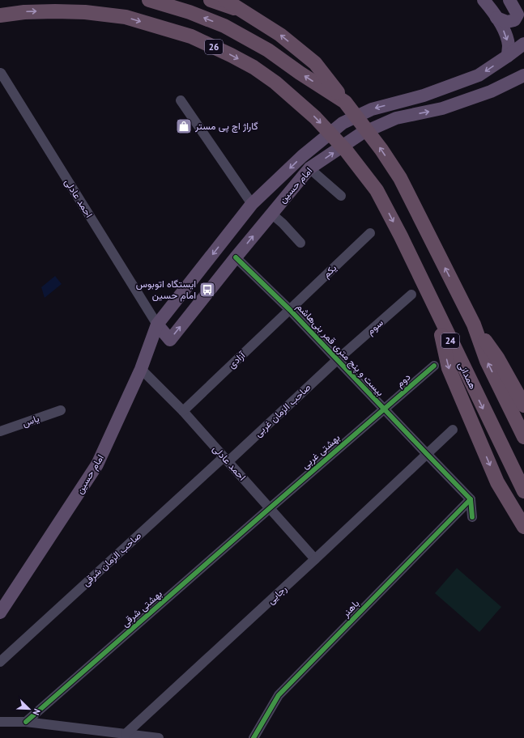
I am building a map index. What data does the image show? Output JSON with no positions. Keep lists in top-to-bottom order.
{
  "streets": {
    "highway": ["26", "24", "همدانی"],
    "main road": ["امام حسین"],
    "street": [
      "احمد عادلی",
      "یکم",
      "سوم",
      "بیست و پنج متری قمر بنی‌هاشم",
      "آزادی",
      "دوم",
      "صاحب الزمان غربی",
      "یاس",
      "بهشتی غربی",
      "صاحب الزمان شرقی",
      "رجایی",
      "بهشتی شرقی",
      "باهنر"
    ]
  },
  "crossings": [
    ["26", "همدانی"],
    ["امام حسین", "احمد عادلی"],
    ["امام حسین", "بیست و پنج متری قمر بنی‌هاشم"],
    ["احمد عادلی", "آزادی"],
    ["احمد عادلی", "صاحب الزمان غربی"],
    ["احمد عادلی", "بهشتی غربی"],
    ["احمد عادلی", "صاحب الزمان شرقی"],
    ["احمد عادلی", "رجایی"],
    ["احمد عادلی", "بهشتی شرقی"],
    ["یکم", "بیست و پنج متری قمر بنی‌هاشم"],
    ["یکم", "آزادی"],
    ["سوم", "بیست و پنج متری قمر بنی‌هاشم"],
    ["سوم", "صاحب الزمان غربی"],
    ["بیست و پنج متری قمر بنی‌هاشم", "آزادی"],
    ["بیست و پنج متری قمر بنی‌هاشم", "دوم"],
    ["بیست و پنج متری قمر بنی‌هاشم", "صاحب الزمان غربی"],
    ["بیست و پنج متری قمر بنی‌هاشم", "بهشتی غربی"],
    ["بیست و پنج متری قمر بنی‌هاشم", "رجایی"],
    ["بیست و پنج متری قمر بنی‌هاشم", "باهنر"],
    ["دوم", "بهشتی غربی"],
    ["صاحب الزمان غربی", "صاحب الزمان شرقی"],
    ["بهشتی غربی", "بهشتی شرقی"]
  ],
  "places": {
    "shop": ["گاراژ اچ پی مستر"],
    "bus stop": ["ایستگاه اتوبوس امام حسین"]
  },
  "north": "bottom right"
}
